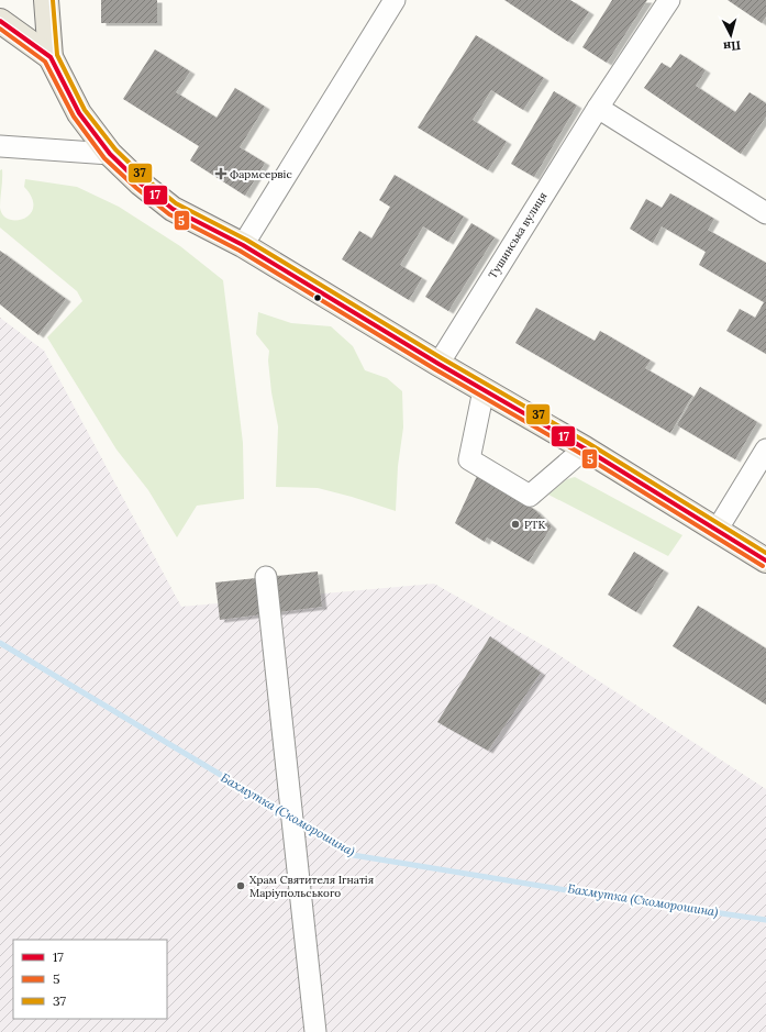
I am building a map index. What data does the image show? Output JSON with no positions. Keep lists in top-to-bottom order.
{
  "streets": {
    "street": ["Тушинська вулиця"]
  },
  "water": ["Бахмутка (Скоморошина)"],
  "places": {
    "health": ["Фармсервіс"],
    "other": ["РТК", "Храм Святителя Ігнатія Маріупольського"]
  },
  "lines": ["transit line 37", "transit line 17", "transit line 5"],
  "legend": ["17", "5", "37"],
  "north": "bottom"
}
